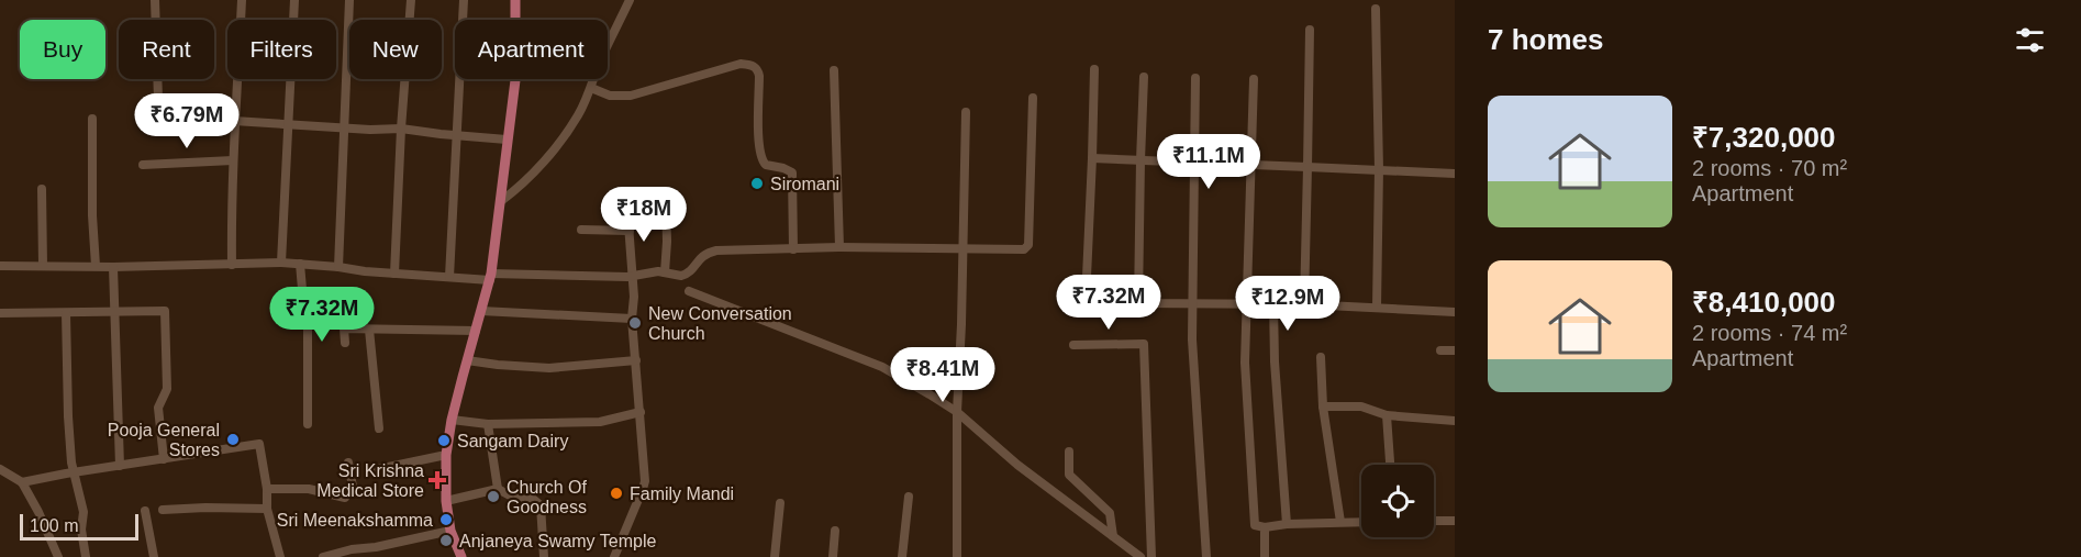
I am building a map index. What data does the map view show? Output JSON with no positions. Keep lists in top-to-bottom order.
{
  "places": {
    "other": [
      "Siromani",
      "New Conversation Church",
      "Pooja General Stores",
      "Sangam Dairy",
      "Family Mandi",
      "Church Of Goodness",
      "Sri Meenakshamma",
      "Anjaneya Swamy Temple"
    ],
    "health": ["Sri Krishna Medical Store"]
  },
  "scale_bar": "100 m",
  "page": {
    "heading": "7 homes",
    "chip": [
      "Buy",
      "Rent",
      "Filters",
      "New",
      "Apartment"
    ],
    "list": [
      {
        "name": "₹7,320,000",
        "note": "2 rooms · 70 m² · Apartment"
      },
      {
        "name": "₹8,410,000",
        "note": "2 rooms · 74 m² · Apartment"
      }
    ],
    "price": [
      "₹6.79M",
      "₹11.1M",
      "₹18M",
      "₹7.32M",
      "₹12.9M",
      "₹7.32M",
      "₹8.41M"
    ],
    "scale": "100 m"
  }
}
